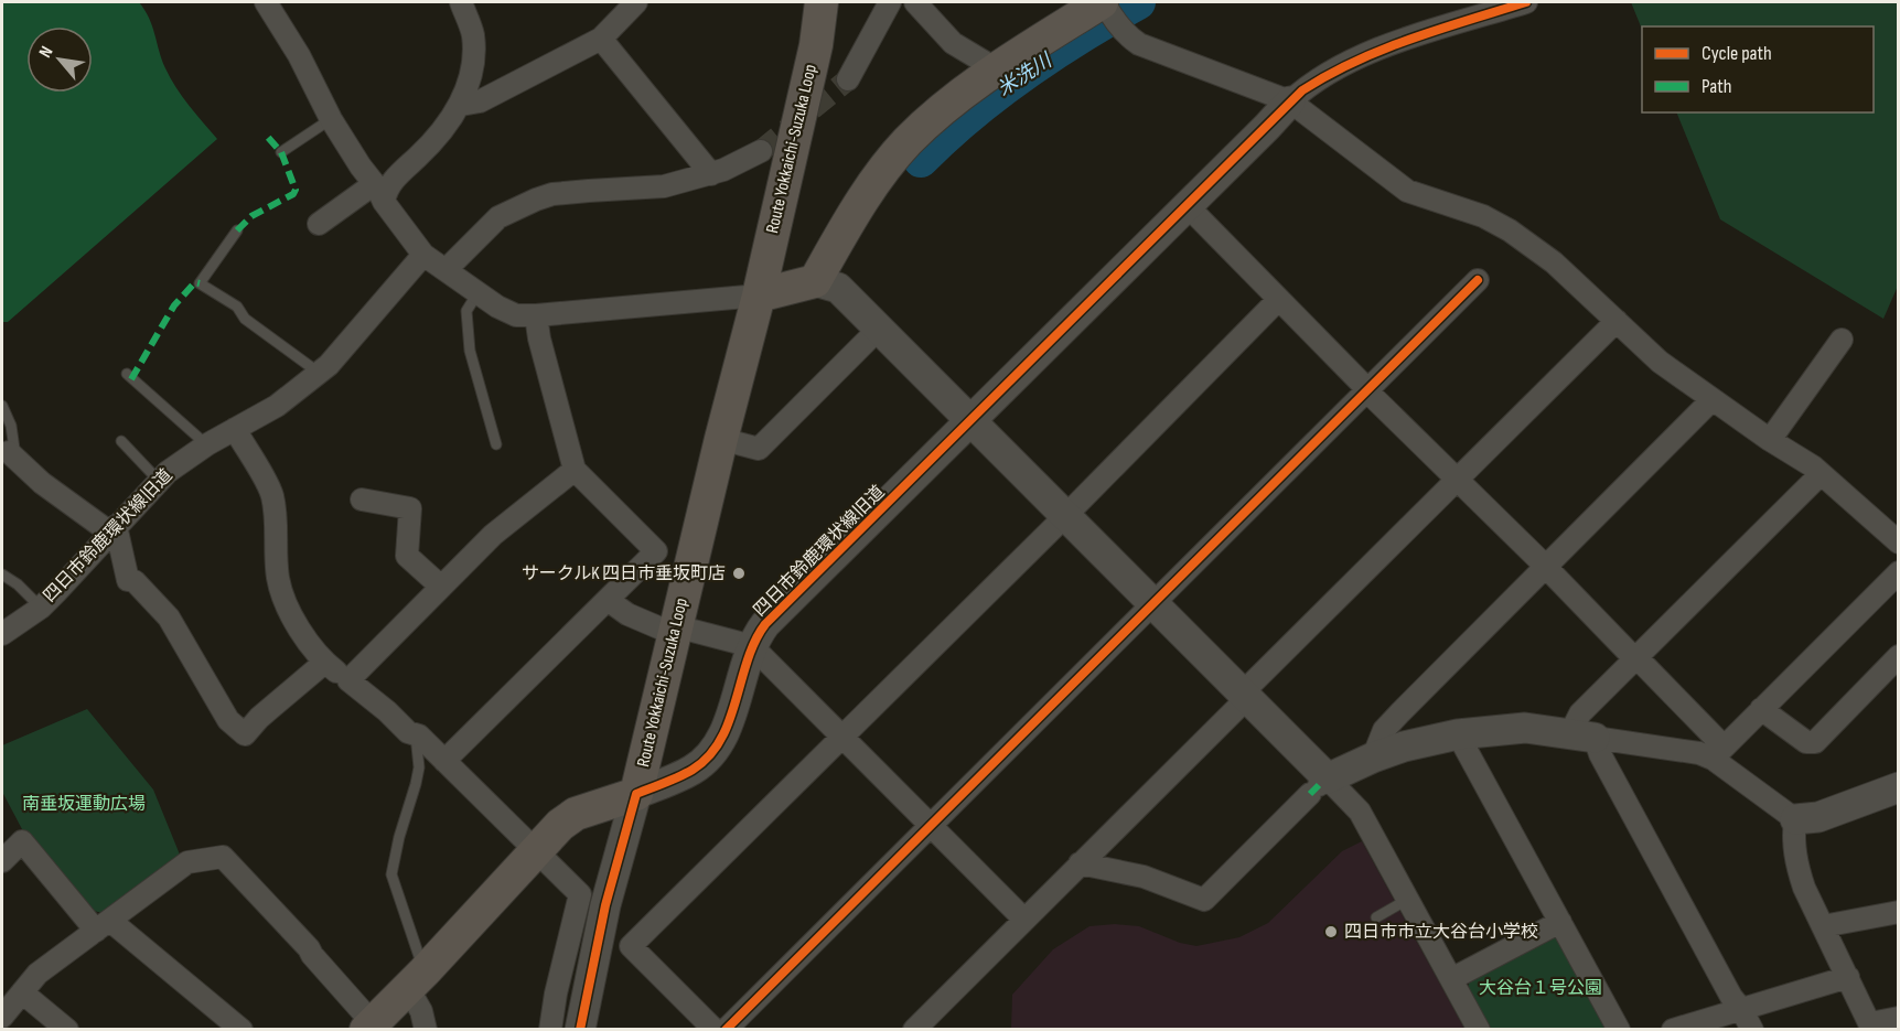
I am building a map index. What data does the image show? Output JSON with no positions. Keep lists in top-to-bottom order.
{
  "streets": {
    "main road": ["Route Yokkaichi-Suzuka Loop"],
    "street": ["四日市鈴鹿環状線旧道"]
  },
  "crossings": [
    ["Route Yokkaichi-Suzuka Loop", "四日市鈴鹿環状線旧道"]
  ],
  "water": ["米洗川"],
  "parks": ["南垂坂運動広場", "大谷台１号公園"],
  "places": ["サークルK 四日市垂坂町店", "四日市市立大谷台小学校"],
  "legend": ["Cycle path", "Path"],
  "north": "top left"
}
